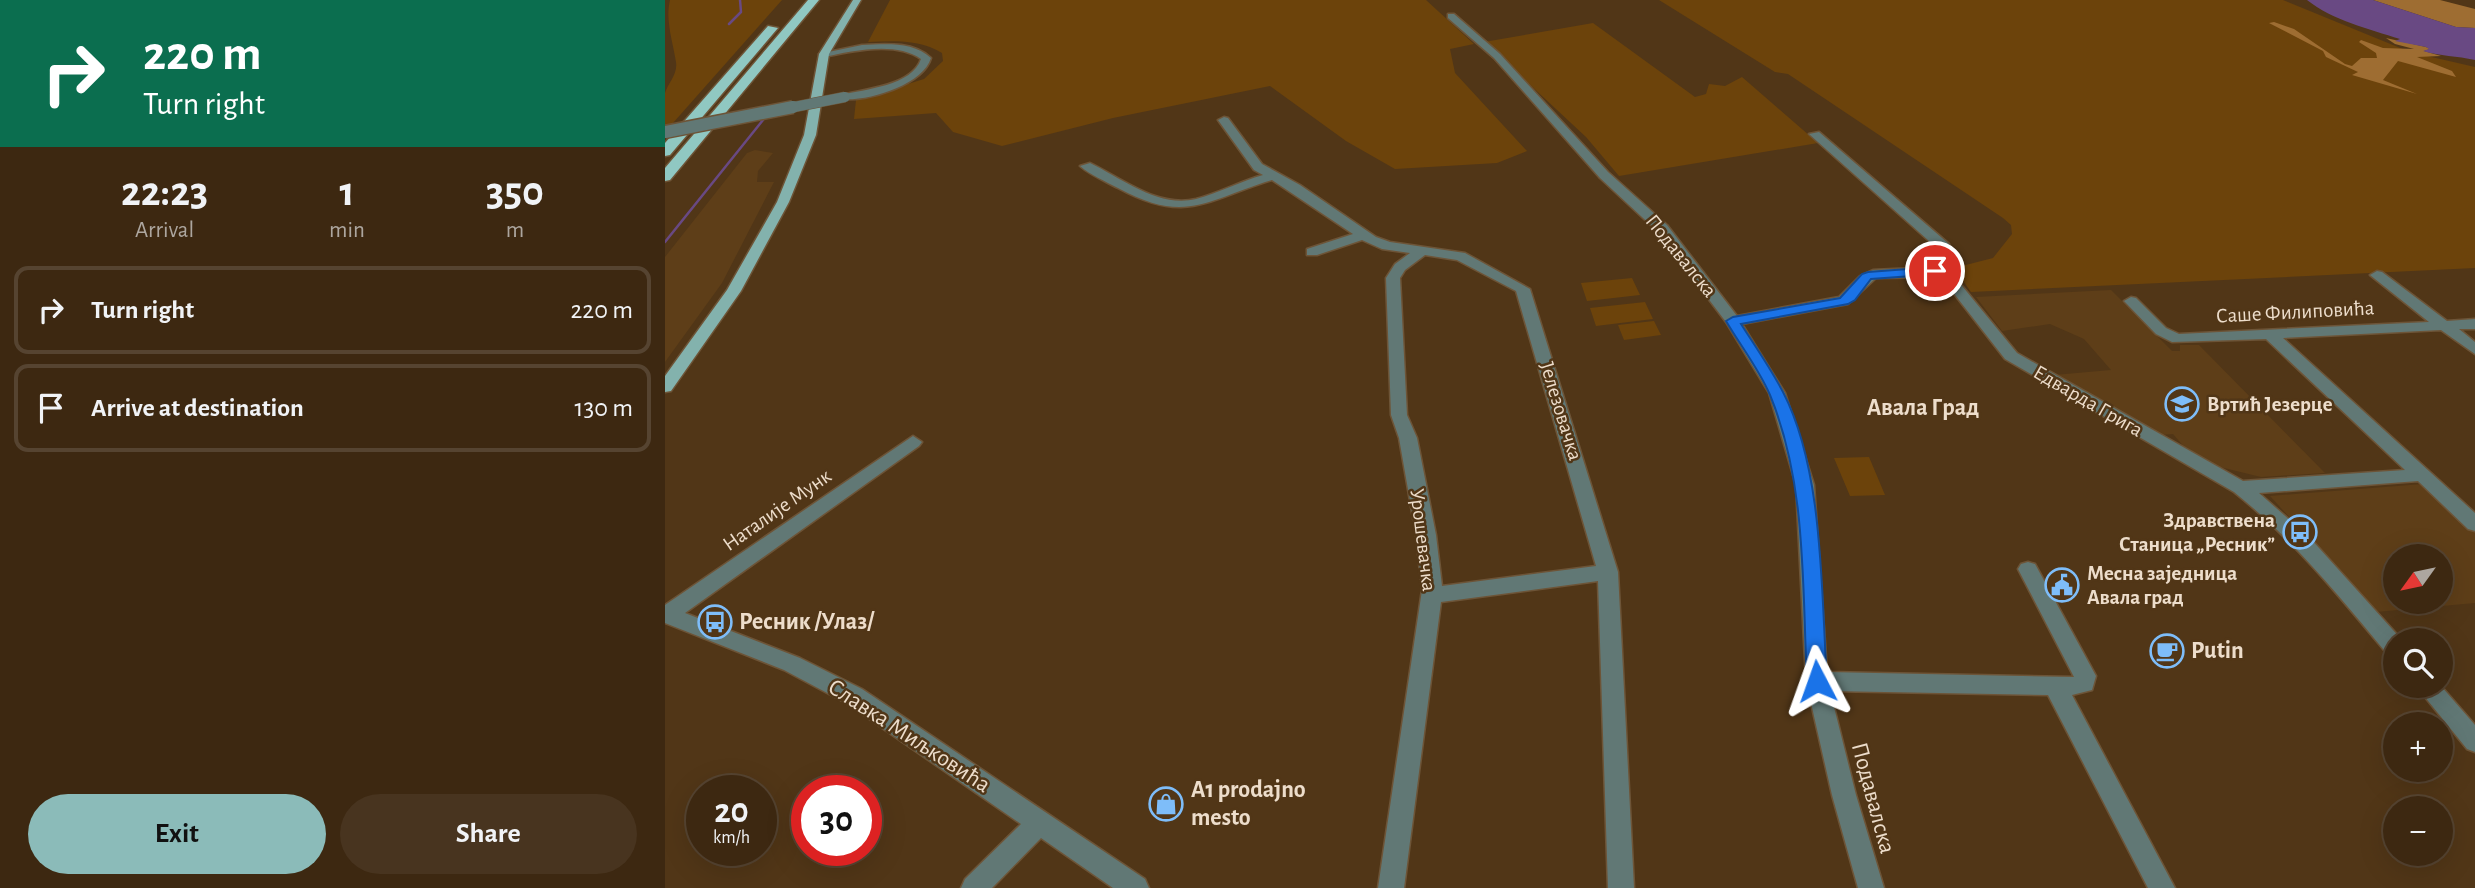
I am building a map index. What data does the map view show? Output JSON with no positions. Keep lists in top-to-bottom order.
{
  "streets": {
    "street": [
      "Подавалска",
      "Саше Филиповића",
      "Едварда Грига",
      "Јелезовачка",
      "Наталије Мунк",
      "Урошевачка",
      "Славка Миљковића"
    ]
  },
  "crossings": [
    ["Јелезовачка", "Урошевачка"],
    ["Наталије Мунк", "Славка Миљковића"]
  ],
  "districts": ["Авала Град"],
  "places": {
    "school or university": ["Вртић Језерце"],
    "bus stop": ["Здравствена Станица „Ресник”", "Ресник /Улаз/"],
    "public building": ["Месна заједница Авала град"],
    "cafe": ["Putin"],
    "shop": ["A1 prodajno mesto"]
  },
  "north": "bottom left",
  "page": {
    "turn": ["220 m", "Turn right"],
    "eta": [
      "22:23",
      "Arrival",
      "1",
      "min",
      "350",
      "m"
    ],
    "list": [
      {
        "name": "Turn right",
        "value": "220 m"
      },
      {
        "name": "Arrive at destination",
        "value": "130 m"
      }
    ],
    "map_buttons": ["+", "−"],
    "speed": "20 km/h",
    "limit": "30",
    "buttons": ["Exit", "Share"]
  }
}
